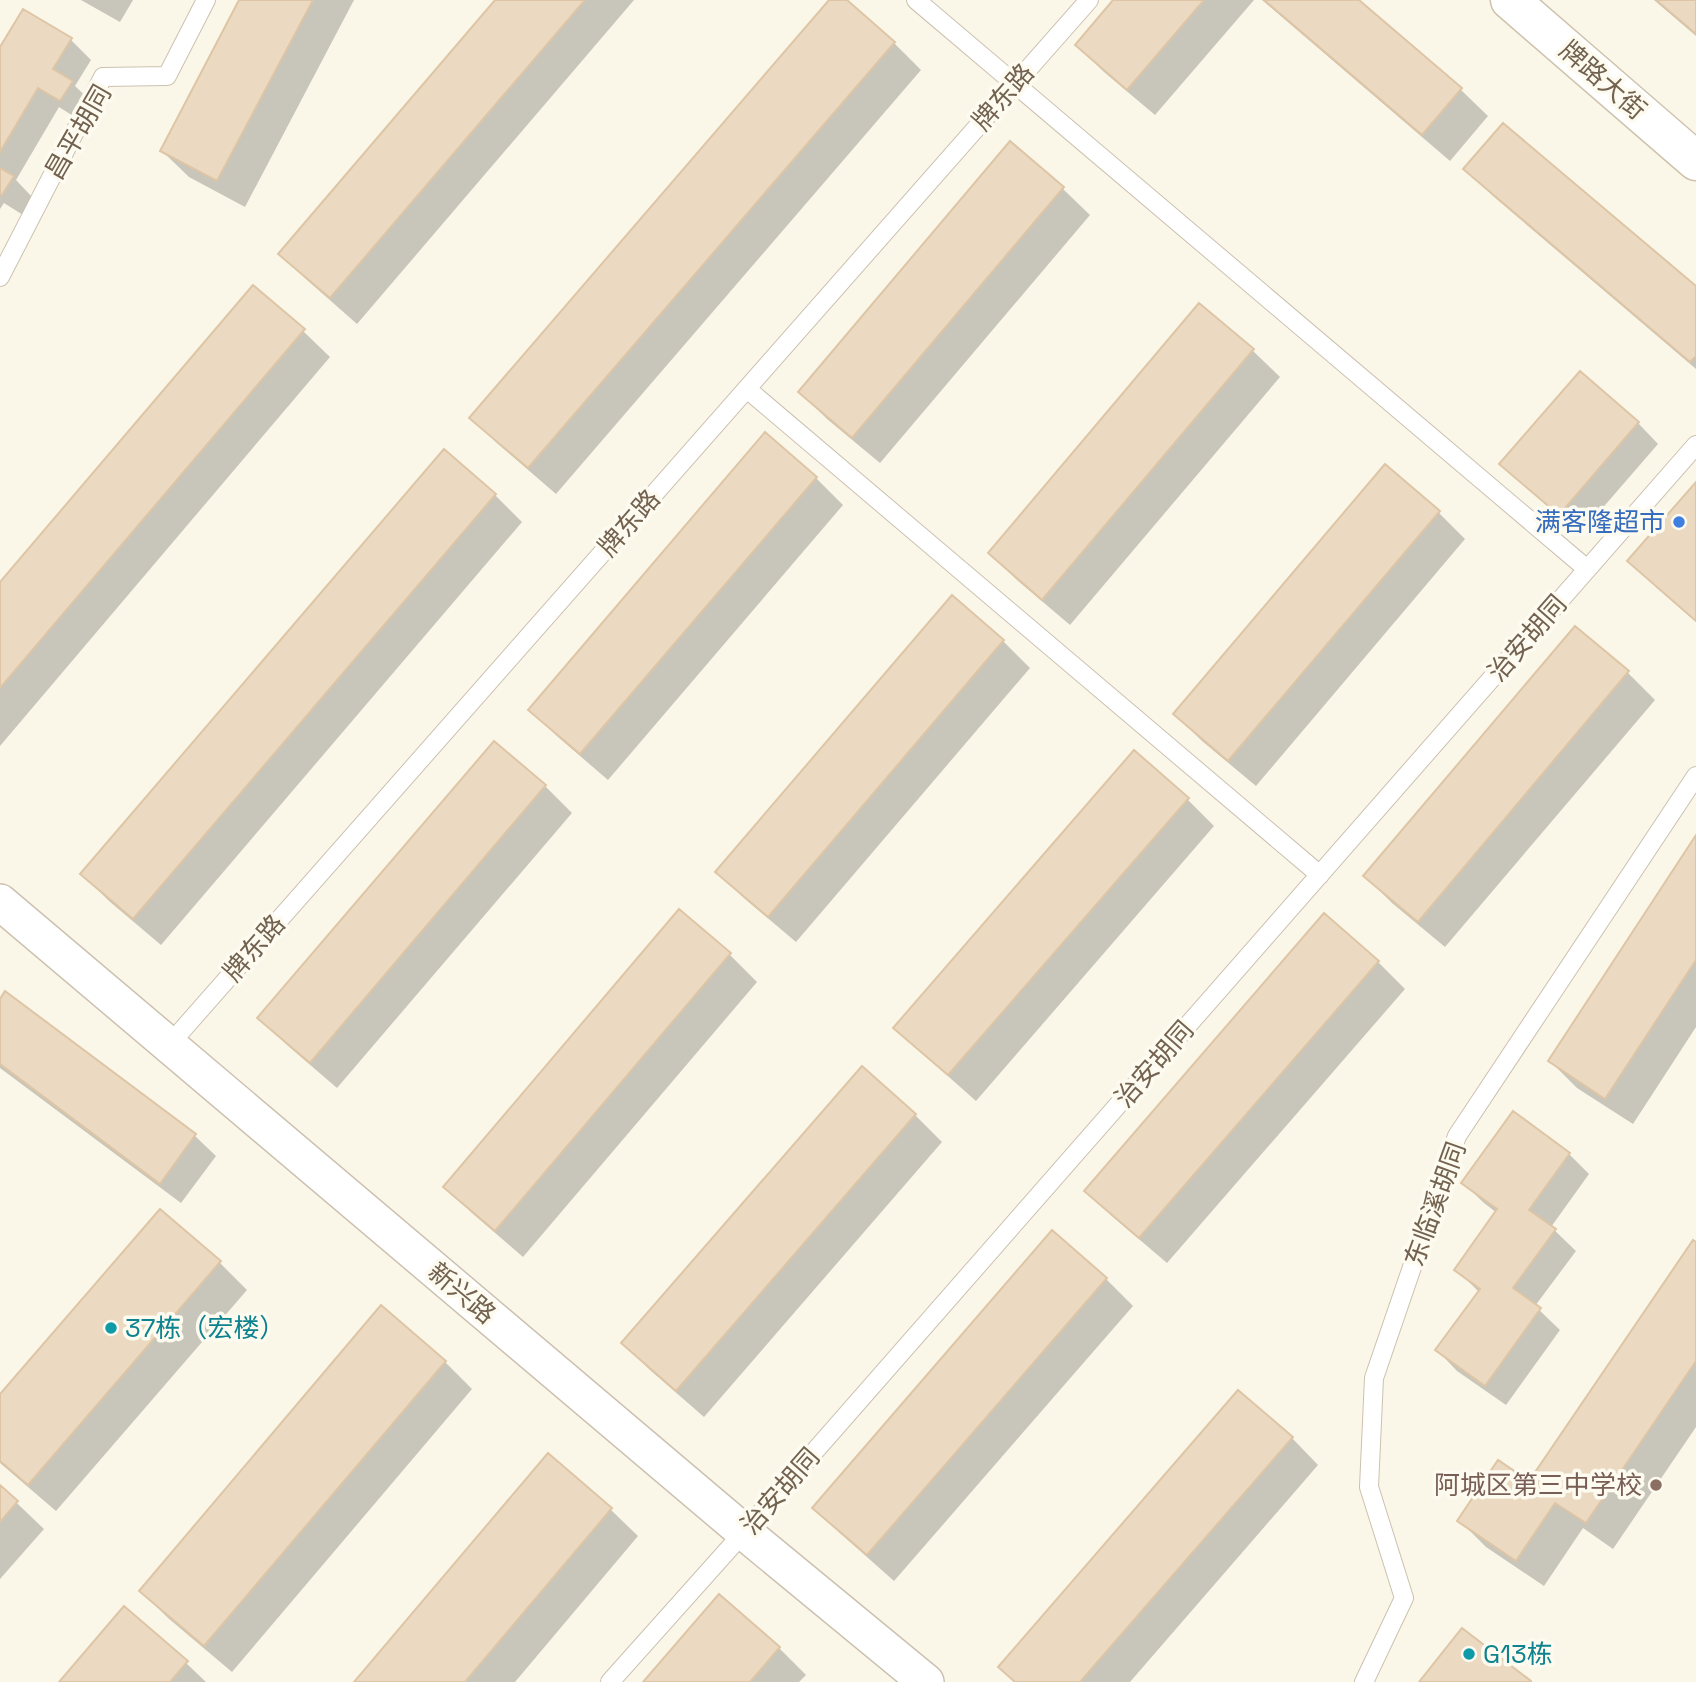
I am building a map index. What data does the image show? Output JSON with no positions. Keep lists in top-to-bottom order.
{
  "streets": {
    "street": ["牌路大街", "新兴路"],
    "lane": [
      "牌东路",
      "昌平胡同",
      "治安胡同",
      "东临溪胡同"
    ]
  },
  "crossings": [
    ["牌东路", "新兴路"],
    ["治安胡同", "新兴路"]
  ],
  "places": [
    "满客隆超市",
    "37栋（宏楼）",
    "阿城区第三中学校",
    "G13栋"
  ]
}
